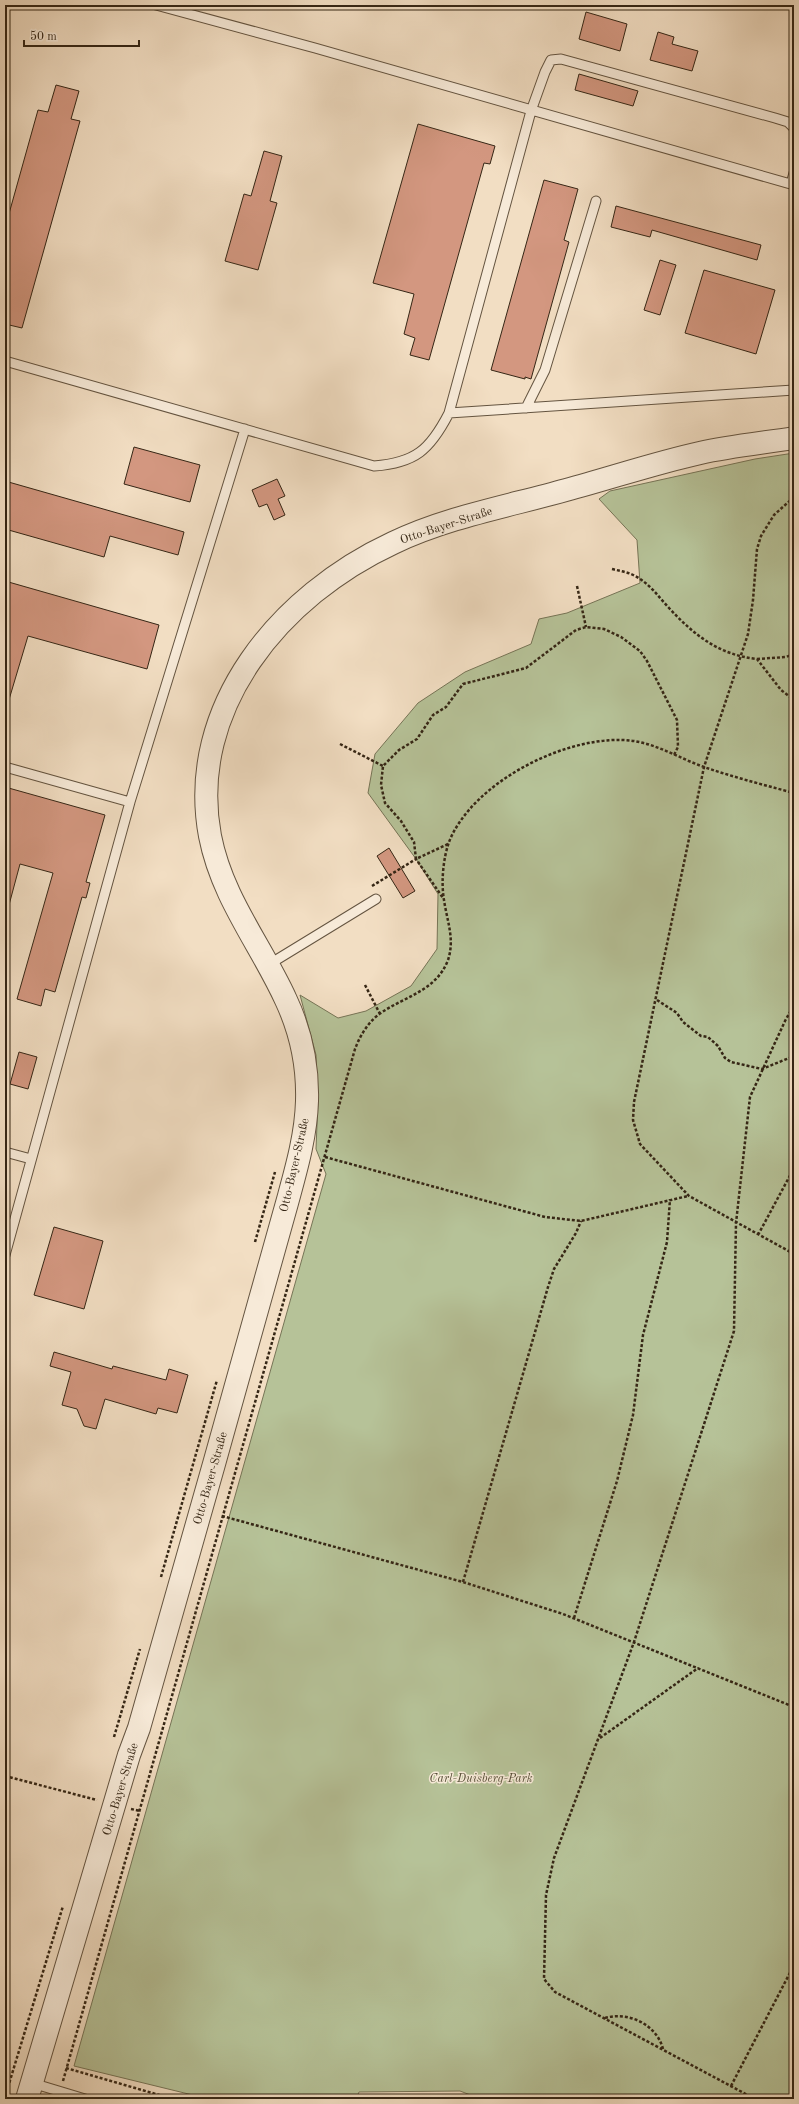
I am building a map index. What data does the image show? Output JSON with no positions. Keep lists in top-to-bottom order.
{
  "streets": {
    "street": ["Otto-Bayer-Straße"]
  },
  "parks": ["Carl-Duisberg-Park"],
  "scale_bar": "50 m"
}
